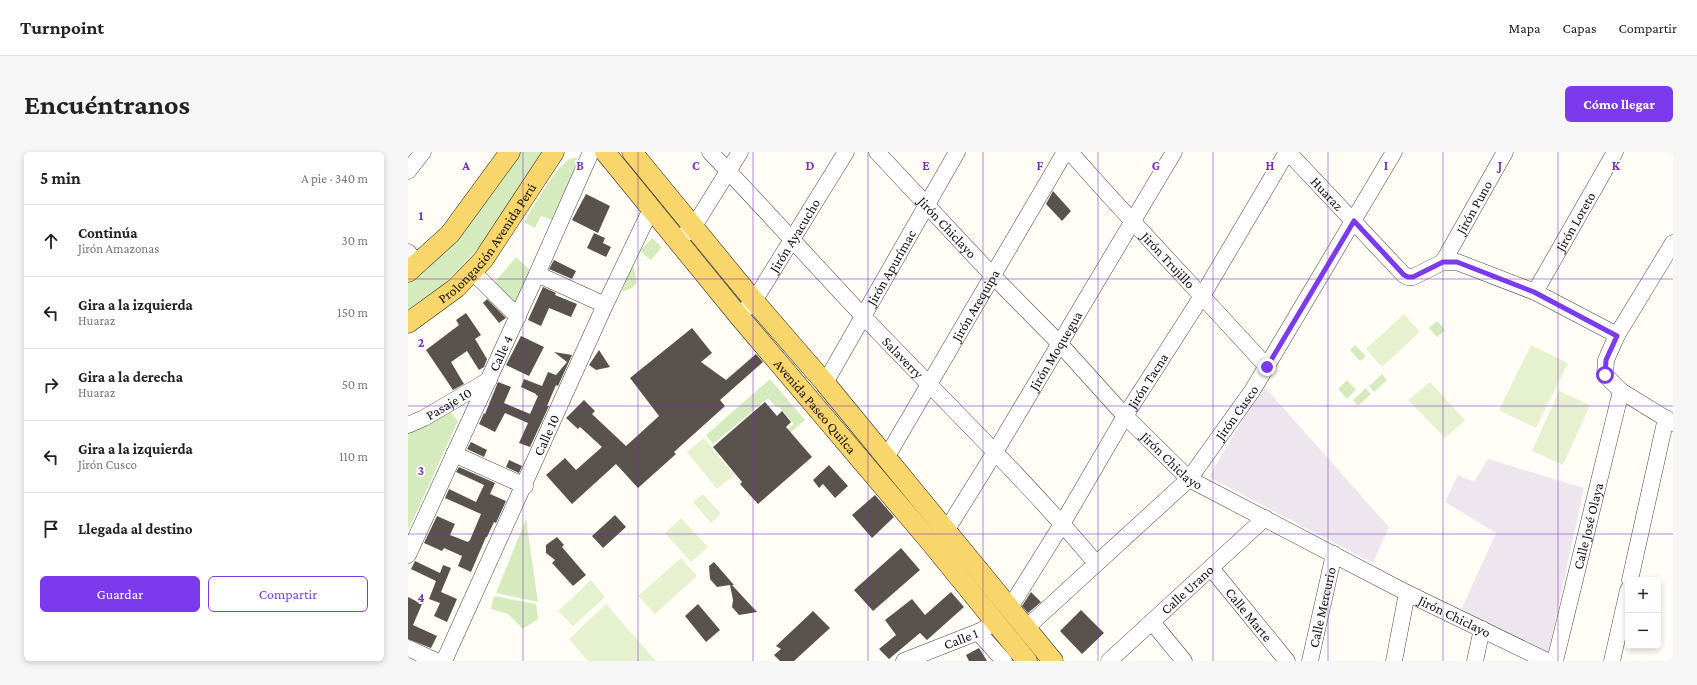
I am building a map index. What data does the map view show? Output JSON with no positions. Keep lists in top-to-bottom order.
{
  "streets": {
    "main road": ["Prolongación Avenida Perú", "Avenida Paseo Quilca"],
    "street": [
      "Huaraz",
      "Jirón Puno",
      "Jirón Loreto",
      "Jirón Chiclayo",
      "Jirón Ayacucho",
      "Jirón Trujillo",
      "Jirón Apurímac",
      "Jirón Arequipa",
      "Jirón Moquegua",
      "Calle 4",
      "Salaverry",
      "Jirón Tacna",
      "Pasaje 10",
      "Jirón Cusco",
      "Calle 10",
      "Calle José Olaya",
      "Calle Urano",
      "Calle Mercurio",
      "Calle Marte",
      "Calle 1"
    ]
  },
  "crossings": [
    ["Huaraz", "Jirón Puno"],
    ["Huaraz", "Jirón Tacna"],
    ["Huaraz", "Jirón Cusco"],
    ["Jirón Chiclayo", "Jirón Apurímac"],
    ["Jirón Chiclayo", "Jirón Arequipa"],
    ["Jirón Chiclayo", "Jirón Moquegua"],
    ["Jirón Chiclayo", "Jirón Tacna"],
    ["Jirón Chiclayo", "Jirón Cusco"],
    ["Jirón Chiclayo", "Calle Urano"],
    ["Jirón Chiclayo", "Calle Mercurio"],
    ["Jirón Ayacucho", "Salaverry"],
    ["Jirón Ayacucho", "Avenida Paseo Quilca"],
    ["Jirón Trujillo", "Jirón Moquegua"],
    ["Jirón Trujillo", "Jirón Tacna"],
    ["Jirón Trujillo", "Jirón Cusco"],
    ["Jirón Apurímac", "Salaverry"],
    ["Jirón Apurímac", "Avenida Paseo Quilca"],
    ["Jirón Arequipa", "Salaverry"],
    ["Jirón Arequipa", "Avenida Paseo Quilca"],
    ["Jirón Moquegua", "Salaverry"],
    ["Jirón Moquegua", "Avenida Paseo Quilca"],
    ["Calle 4", "Pasaje 10"],
    ["Calle 4", "Avenida Paseo Quilca"],
    ["Salaverry", "Jirón Tacna"],
    ["Salaverry", "Jirón Cusco"],
    ["Jirón Tacna", "Avenida Paseo Quilca"],
    ["Avenida Paseo Quilca", "Jirón Cusco"],
    ["Avenida Paseo Quilca", "Calle 10"],
    ["Avenida Paseo Quilca", "Calle 1"],
    ["Calle Urano", "Calle Marte"]
  ],
  "page": {
    "header": "Turnpoint",
    "nav": ["Mapa", "Capas", "Compartir"],
    "buttons": [
      "Cómo llegar",
      ["Guardar", "Compartir"]
    ],
    "title": "Encuéntranos",
    "heading": ["5 min", "A pie · 340 m"],
    "list": [
      ["Continúa", "Jirón Amazonas", "30 m"],
      ["Gira a la izquierda", "Huaraz", "150 m"],
      ["Gira a la derecha", "Huaraz", "50 m"],
      ["Gira a la izquierda", "Jirón Cusco", "110 m"],
      "Llegada al destino"
    ],
    "map_buttons": ["+", "−"]
  },
  "grid": {
    "columns": [
      "A",
      "B",
      "C",
      "D",
      "E",
      "F",
      "G",
      "H",
      "I",
      "J",
      "K"
    ],
    "rows": [
      "1",
      "2",
      "3",
      "4"
    ]
  }
}
